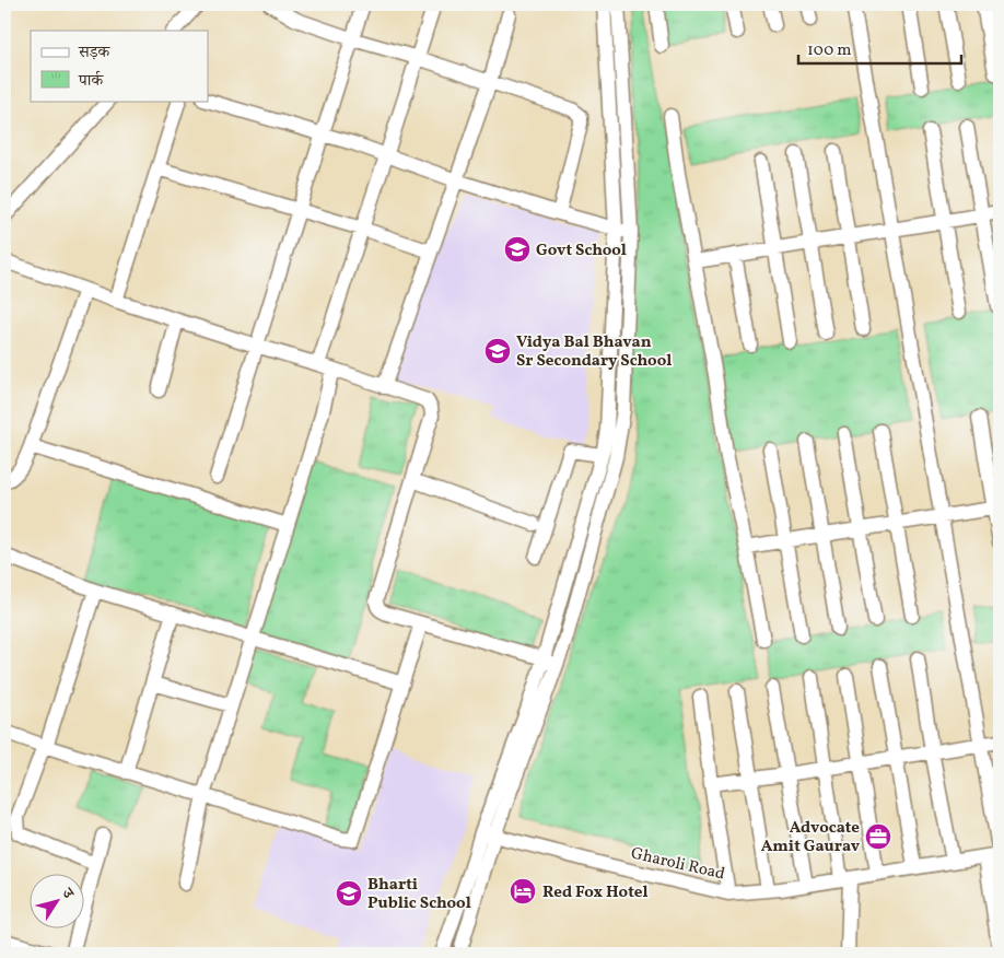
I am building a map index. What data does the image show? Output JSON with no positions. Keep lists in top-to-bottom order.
{
  "streets": {
    "street": ["Gharoli Road"]
  },
  "places": {
    "school or university": ["Govt School", "Vidya Bal Bhavan Sr Secondary School", "Bharti Public School"],
    "office": ["Advocate Amit Gaurav"],
    "hotel": ["Red Fox Hotel"]
  },
  "legend": ["सड़क", "पार्क"],
  "scale_bar": "100 m",
  "north": "top right"
}
